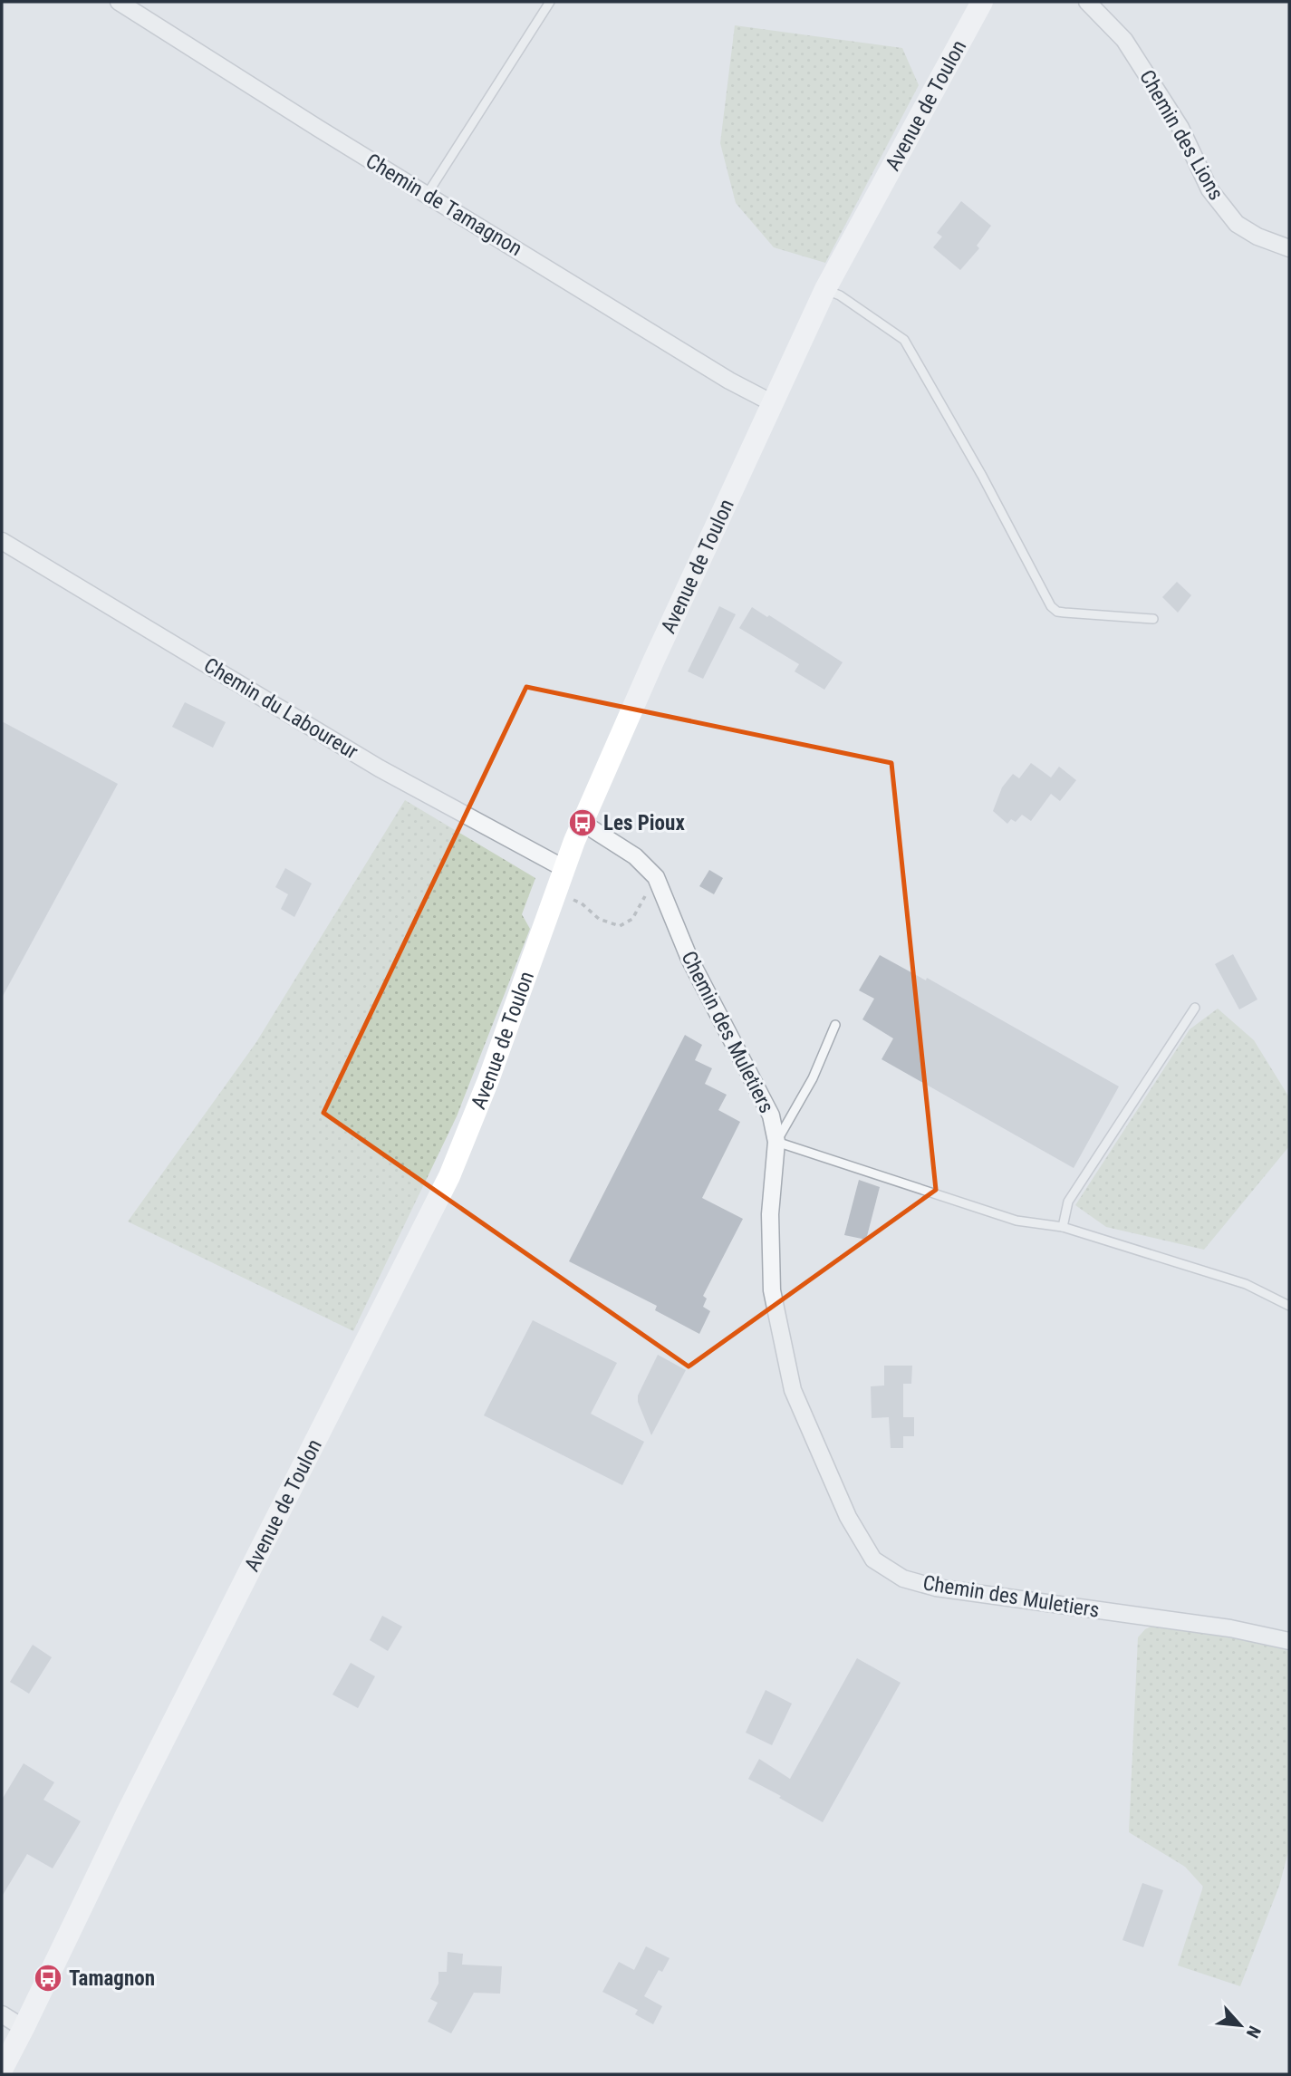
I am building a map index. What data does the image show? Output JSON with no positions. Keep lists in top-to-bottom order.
{
  "streets": {
    "main road": ["Avenue de Toulon"],
    "street": [
      "Chemin des Lions",
      "Chemin de Tamagnon",
      "Chemin du Laboureur",
      "Chemin des Muletiers"
    ]
  },
  "crossings": [
    ["Avenue de Toulon", "Chemin de Tamagnon"],
    ["Avenue de Toulon", "Chemin du Laboureur"],
    ["Avenue de Toulon", "Chemin des Muletiers"]
  ],
  "places": {
    "bus stop": ["Les Pioux", "Tamagnon"]
  },
  "north": "bottom right"
}
